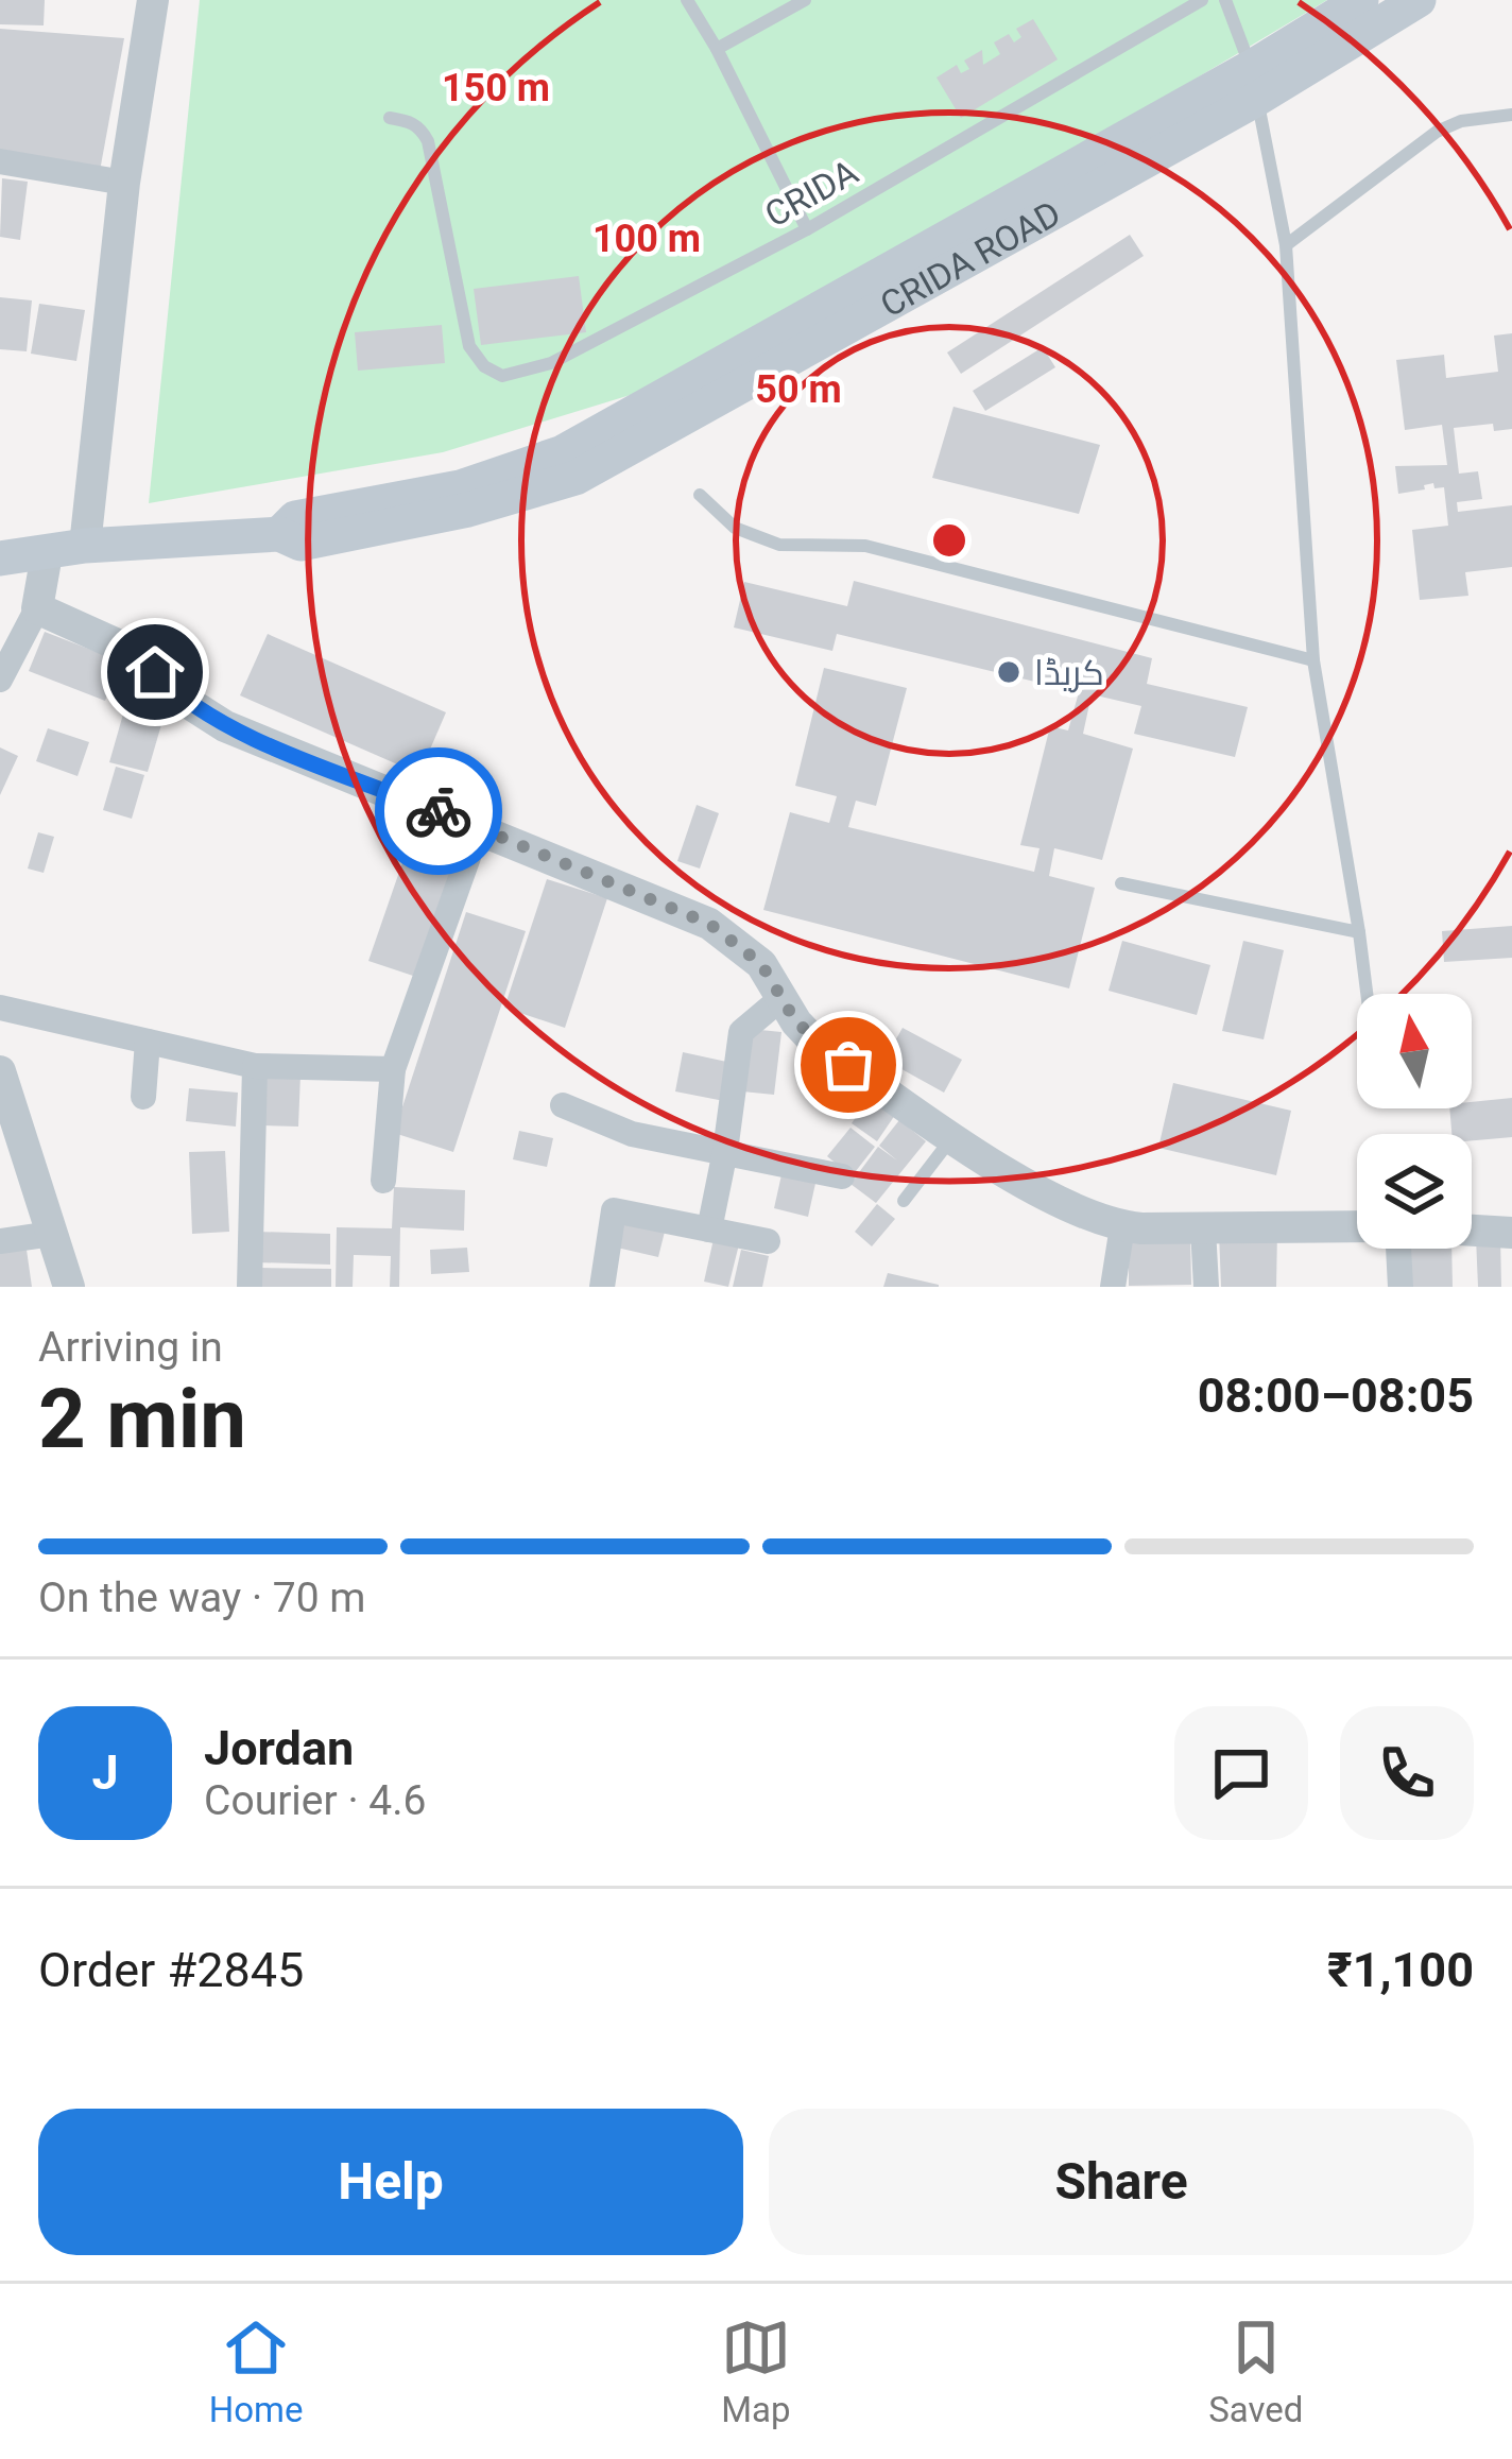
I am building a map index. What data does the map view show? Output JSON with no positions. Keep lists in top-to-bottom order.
{
  "streets": {
    "main road": ["CRIDA ROAD"],
    "lane": ["CRIDA"]
  },
  "places": ["کریڈا"],
  "north": "top",
  "page": {
    "heading": ["2 min", "Arriving in", "08:00–08:05"],
    "panel": [
      "Jordan",
      "Courier · 4.6",
      "Order #2845",
      "₹1,100"
    ],
    "bar": "On the way · 70 m",
    "round": "J",
    "buttons": ["Help", "Share"],
    "tabs": ["Home", "Map", "Saved"]
  },
  "rings": ["150 m", "100 m", "50 m"]
}
